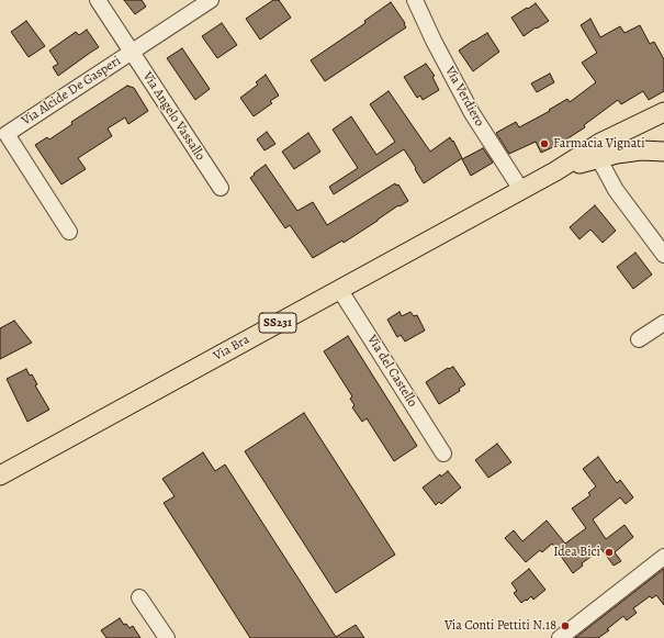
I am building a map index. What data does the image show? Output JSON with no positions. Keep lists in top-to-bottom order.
{
  "streets": {
    "main road": ["SS231", "Via Bra"],
    "street": [
      "Via Alcide De Gasperi",
      "Via Verdiero",
      "Via Angelo Vassallo",
      "Via del Castello"
    ]
  },
  "crossings": [
    ["Via Alcide De Gasperi", "Via Angelo Vassallo"],
    ["Via Verdiero", "Via Bra"],
    ["Via Bra", "Via del Castello"]
  ],
  "places": ["Farmacia Vignati", "Idea Bici", "Via Conti Pettiti N.18"]
}
